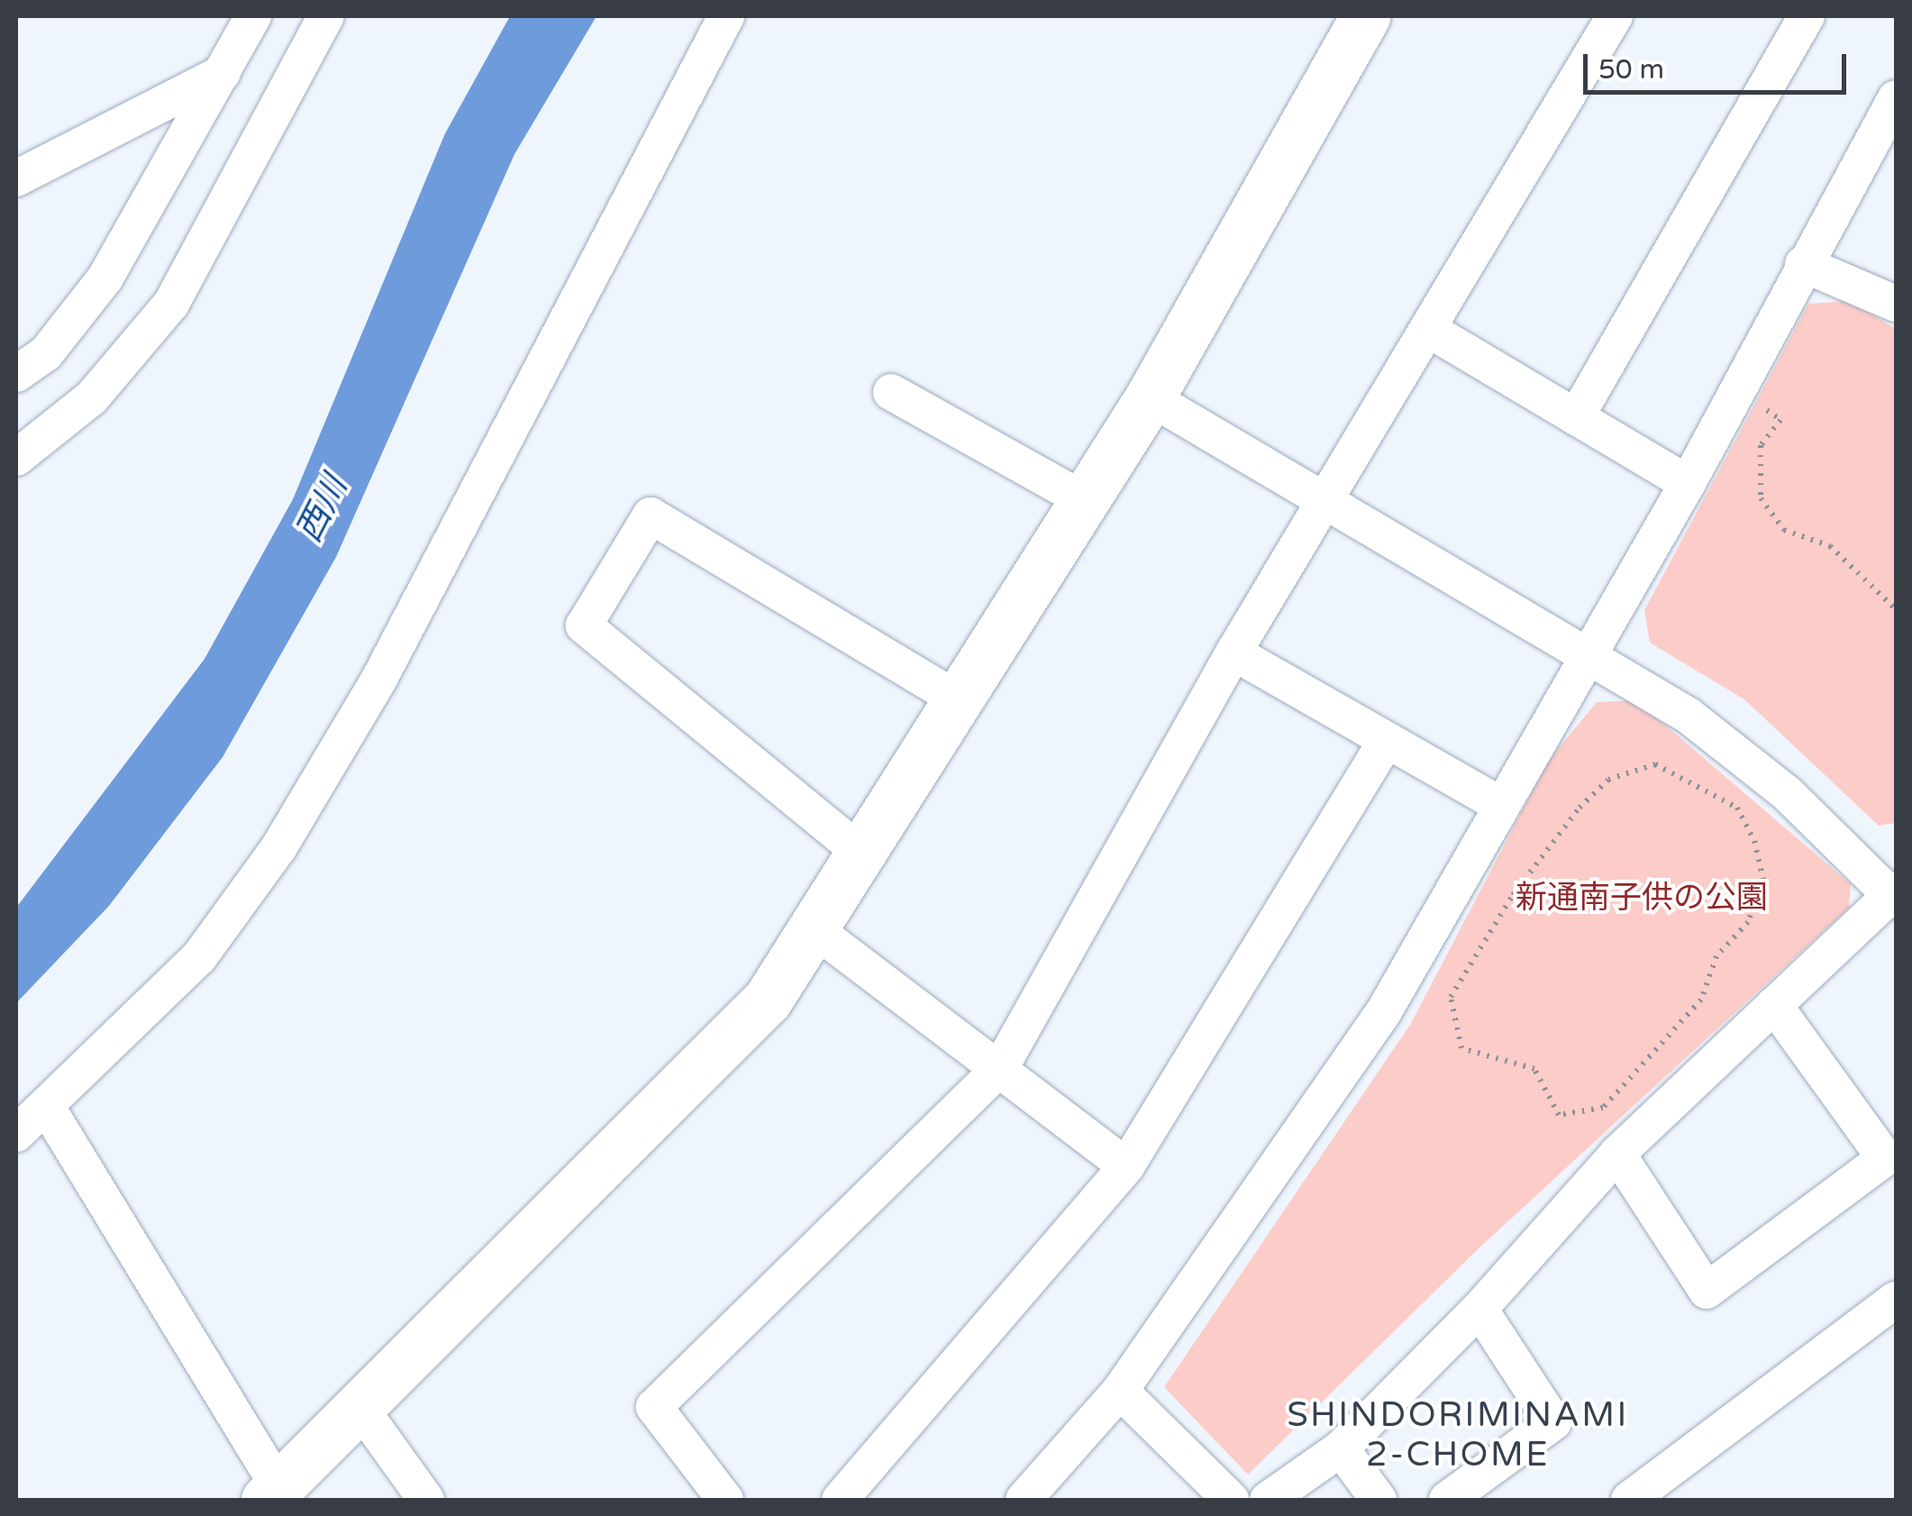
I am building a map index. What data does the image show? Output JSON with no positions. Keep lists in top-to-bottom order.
{
  "districts": ["SHINDORIMINAMI 2-CHOME"],
  "water": ["西川"],
  "parks": ["新通南子供の公園"],
  "scale_bar": "50 m"
}
